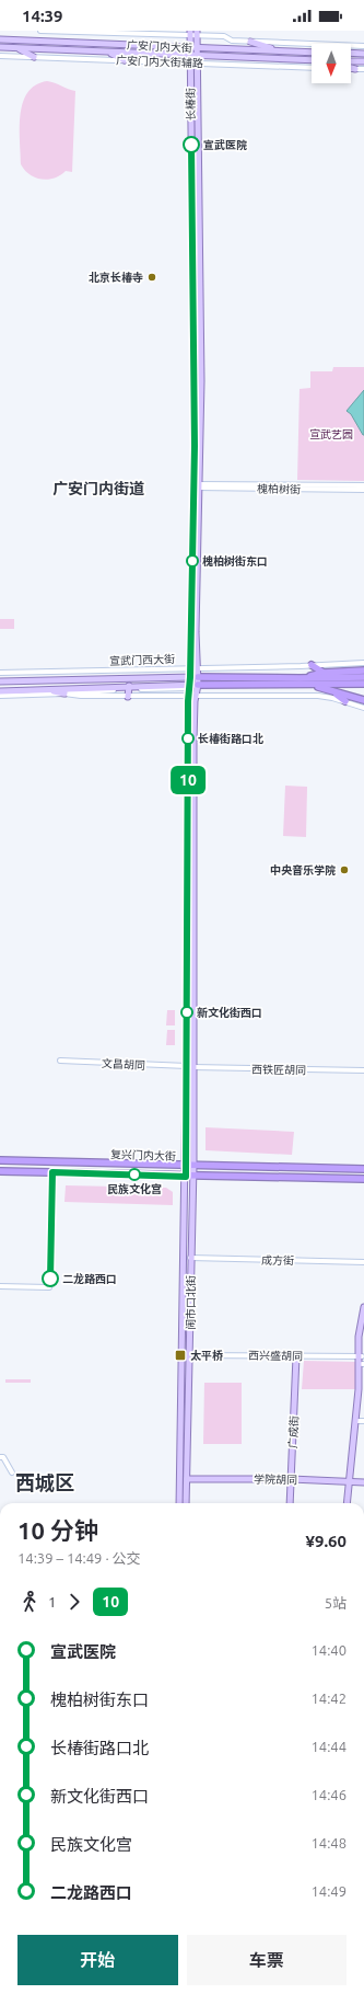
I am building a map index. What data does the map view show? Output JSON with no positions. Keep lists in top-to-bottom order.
{
  "streets": {
    "highway": ["复兴门内大街"],
    "main road": [
      "广安门内大街",
      "长椿街",
      "宣武门西大街",
      "闹市口北街",
      "广成街",
      "学院胡同"
    ],
    "street": [
      "广安门内大街辅路",
      "槐柏树街",
      "文昌胡同",
      "西铁匠胡同",
      "成方街",
      "西兴盛胡同"
    ]
  },
  "crossings": [
    ["广安门内大街", "长椿街"],
    ["广安门内大街辅路", "长椿街"],
    ["长椿街", "槐柏树街"],
    ["长椿街", "宣武门西大街"],
    ["长椿街", "文昌胡同"],
    ["长椿街", "西铁匠胡同"],
    ["长椿街", "闹市口北街"],
    ["文昌胡同", "西铁匠胡同"],
    ["文昌胡同", "闹市口北街"],
    ["西铁匠胡同", "闹市口北街"],
    ["复兴门内大街", "闹市口北街"],
    ["成方街", "闹市口北街"],
    ["闹市口北街", "西兴盛胡同"],
    ["闹市口北街", "学院胡同"],
    ["西兴盛胡同", "广成街"],
    ["广成街", "学院胡同"]
  ],
  "districts": ["广安门内街道", "西城区"],
  "parks": ["宣武艺园"],
  "places": {
    "other": [
      "宣武医院",
      "北京长椿寺",
      "槐柏树街东口",
      "长椿街路口北",
      "中央音乐学院",
      "新文化街西口",
      "民族文化宫",
      "二龙路西口"
    ],
    "transit": ["太平桥"]
  },
  "lines": ["bus line 10"],
  "north": "bottom",
  "page": {
    "status": "14:39",
    "on_map": "10",
    "heading": ["10 分钟", "14:39 – 14:49 · 公交", "¥9.60"],
    "legs": ["1", "10", "5站"],
    "list": [
      {
        "name": "宣武医院",
        "value": "14:40"
      },
      {
        "name": "槐柏树街东口",
        "value": "14:42"
      },
      {
        "name": "长椿街路口北",
        "value": "14:44"
      },
      {
        "name": "新文化街西口",
        "value": "14:46"
      },
      {
        "name": "民族文化宫",
        "value": "14:48"
      },
      {
        "name": "二龙路西口",
        "value": "14:49"
      }
    ],
    "buttons": ["开始", "车票"]
  }
}
